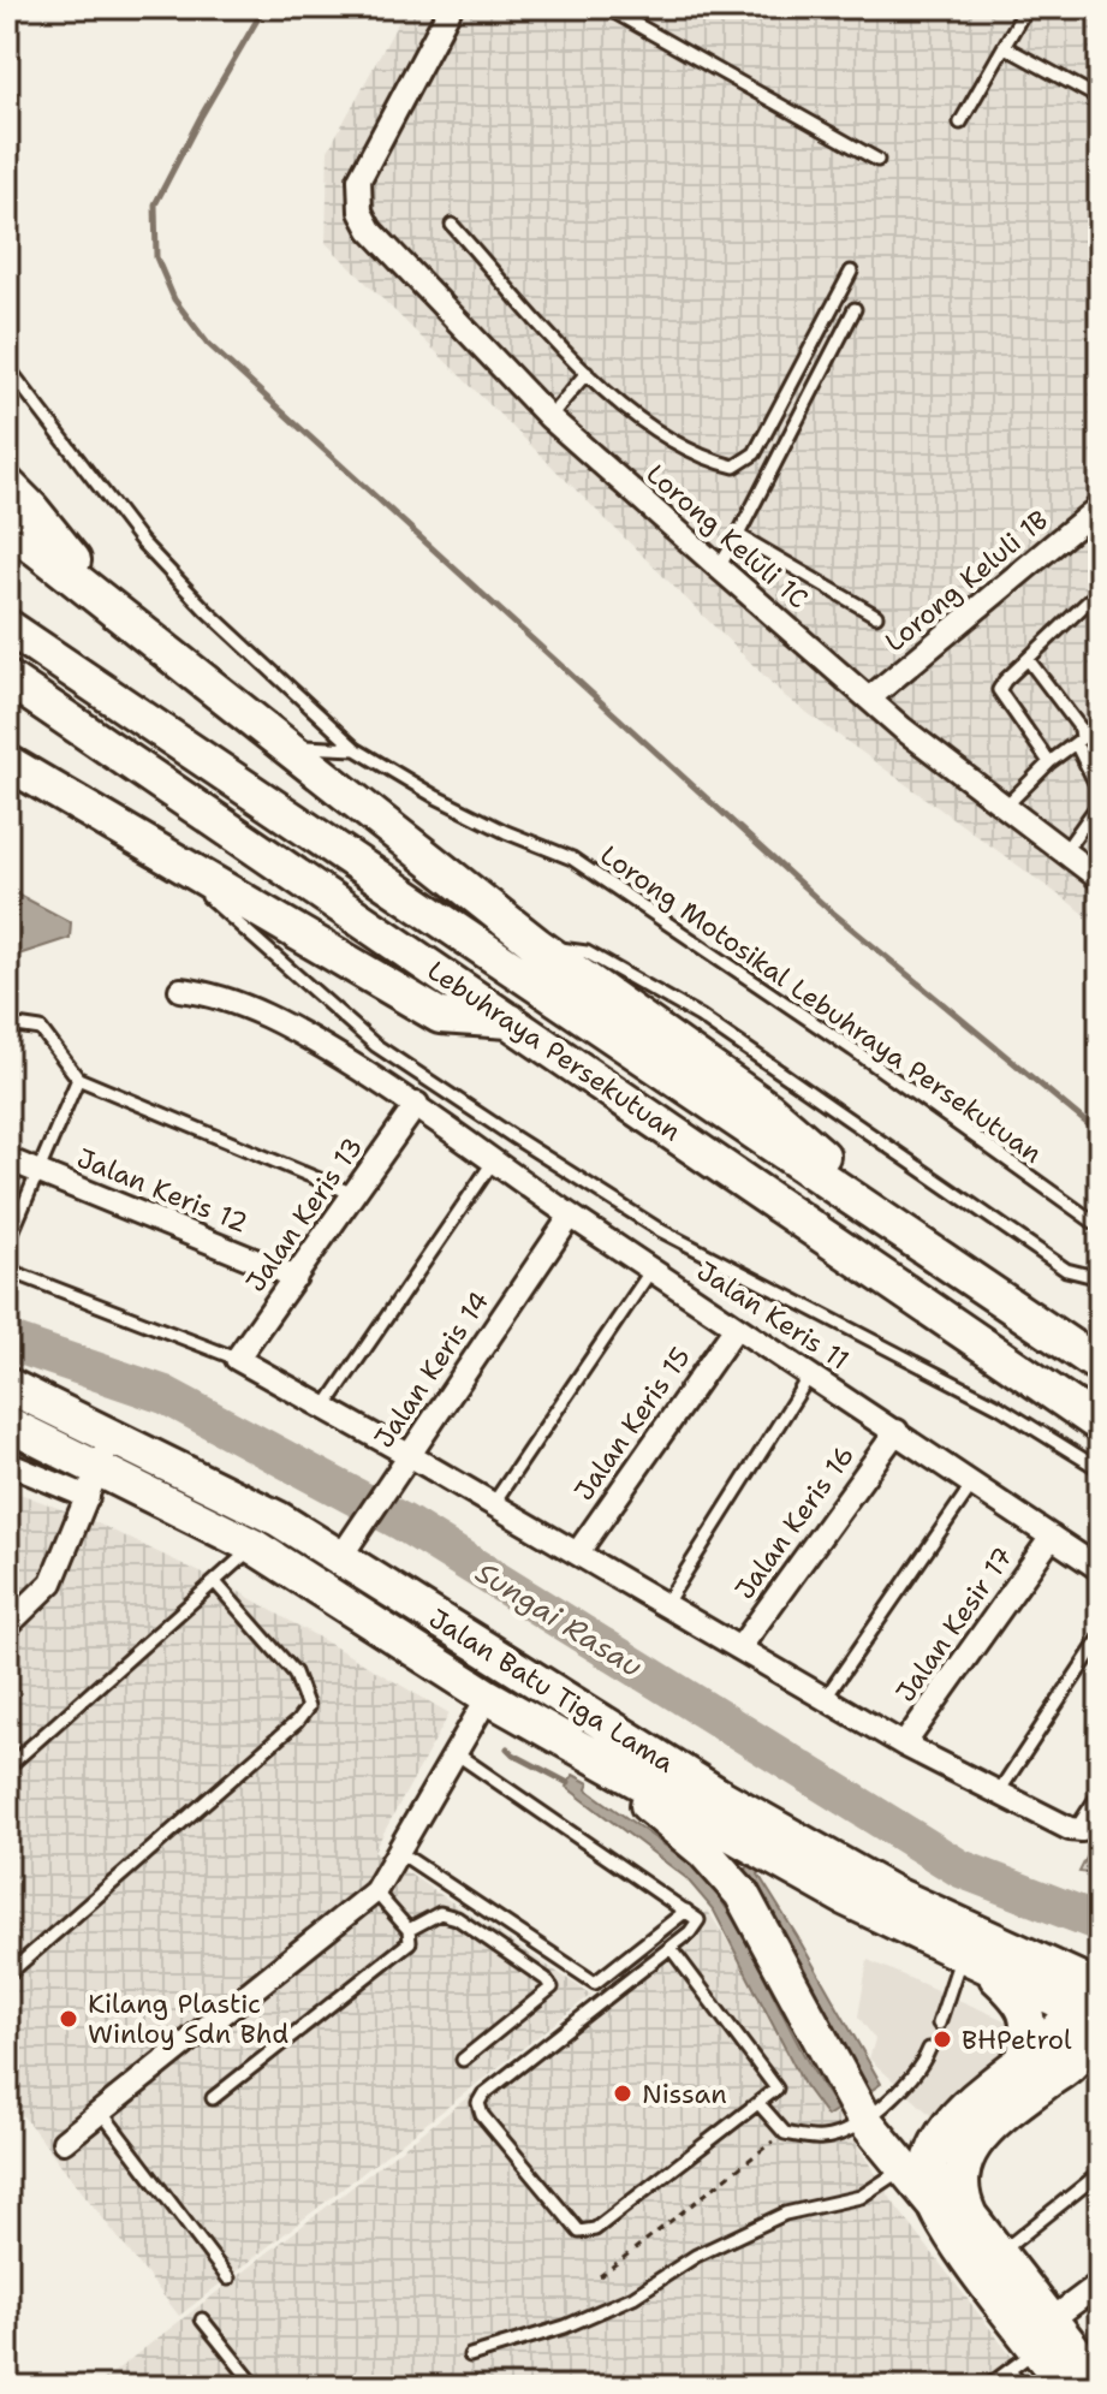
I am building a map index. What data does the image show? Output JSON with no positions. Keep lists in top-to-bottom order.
{
  "streets": {
    "main road": ["Lebuhraya Persekutuan", "Jalan Batu Tiga Lama"],
    "street": [
      "Lorong Keluli 1C",
      "Lorong Keluli 1B",
      "Jalan Keris 12",
      "Jalan Keris 13",
      "Jalan Keris 11",
      "Jalan Keris 14",
      "Jalan Keris 15",
      "Jalan Keris 16",
      "Jalan Kesir 17"
    ],
    "lane": ["Lorong Motosikal Lebuhraya Persekutuan"]
  },
  "crossings": [
    ["Lorong Keluli 1C", "Lorong Keluli 1B"],
    ["Jalan Keris 12", "Jalan Keris 13"],
    ["Jalan Keris 13", "Jalan Keris 11"],
    ["Jalan Keris 11", "Jalan Keris 14"],
    ["Jalan Keris 11", "Jalan Keris 15"],
    ["Jalan Keris 11", "Jalan Keris 16"],
    ["Jalan Keris 11", "Jalan Kesir 17"],
    ["Jalan Keris 14", "Jalan Batu Tiga Lama"]
  ],
  "water": ["Sungai Rasau"],
  "places": ["Kilang Plastic Winloy Sdn Bhd", "BHPetrol", "Nissan"]
}
